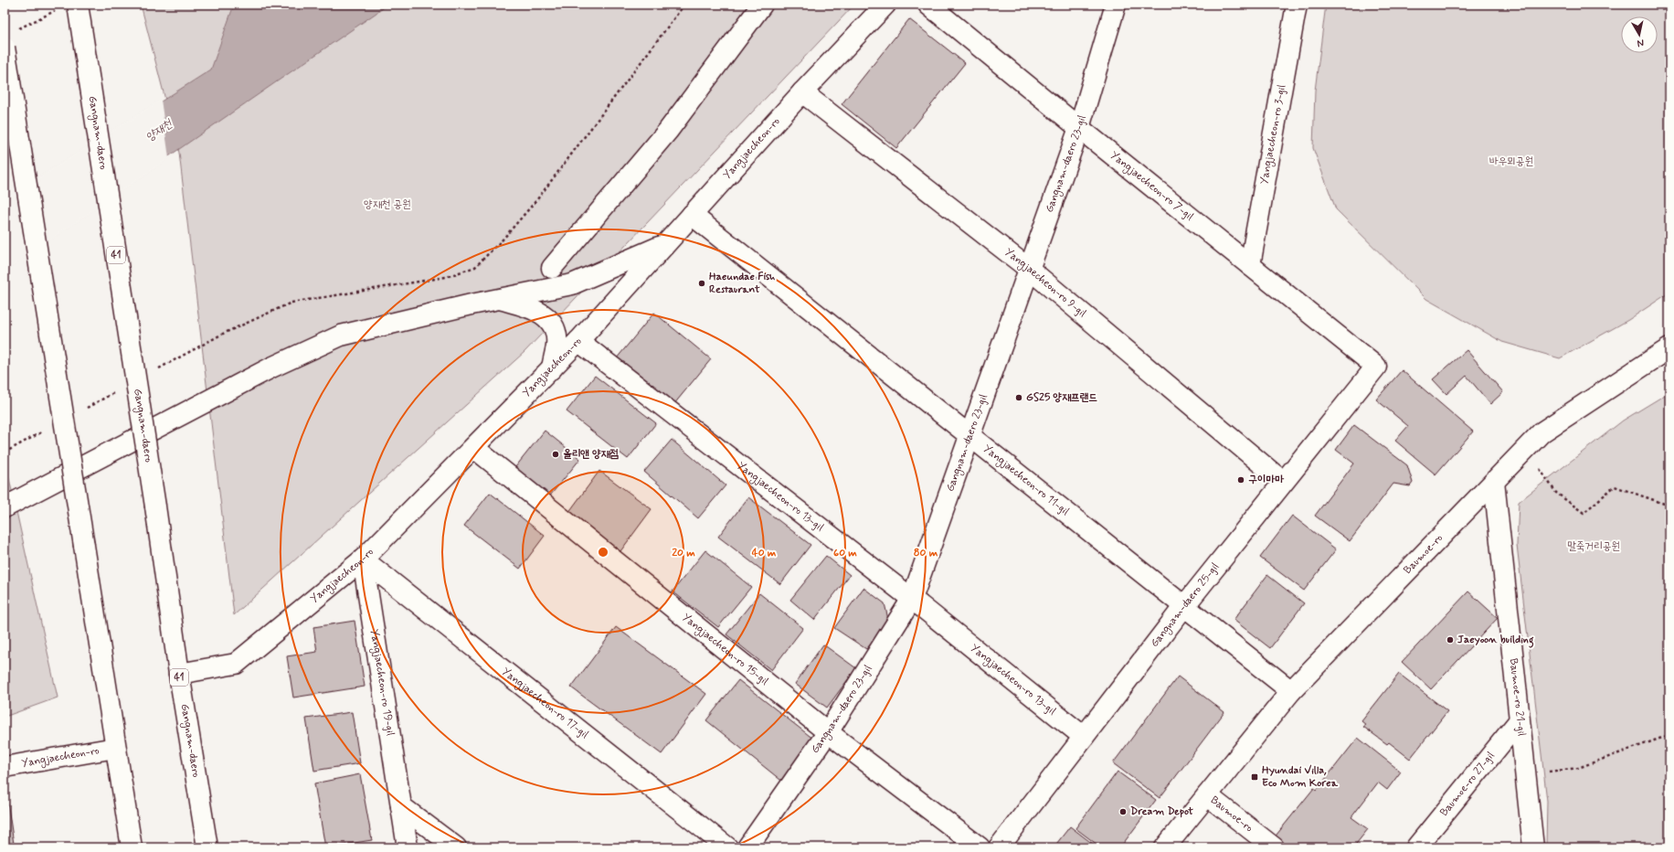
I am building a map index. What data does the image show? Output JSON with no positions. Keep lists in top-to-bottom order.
{
  "streets": {
    "street": [
      "Gangnam-daero",
      "Yangjaecheon-ro 3-gil",
      "Yangjaecheon-ro",
      "Gangnam-daero 23-gil",
      "Yangjaecheon-ro 7-gil",
      "41",
      "Yangjaecheon-ro 9-gil",
      "Yangjaecheon-ro 11-gil",
      "Yangjaecheon-ro 13-gil",
      "Baumoe-ro",
      "Gangnam-daero 25-gil",
      "Yangjaecheon-ro 15-gil",
      "Yangjaecheon-ro 19-gil",
      "Baumoe-ro 21-gil",
      "Yangjaecheon-ro 17-gil",
      "Baumoe-ro 27-gil"
    ]
  },
  "crossings": [
    ["Gangnam-daero", "Yangjaecheon-ro"],
    ["Yangjaecheon-ro 3-gil", "Yangjaecheon-ro 7-gil"],
    ["Yangjaecheon-ro", "Yangjaecheon-ro 9-gil"],
    ["Yangjaecheon-ro", "Yangjaecheon-ro 11-gil"],
    ["Yangjaecheon-ro", "Yangjaecheon-ro 13-gil"],
    ["Yangjaecheon-ro", "Yangjaecheon-ro 15-gil"],
    ["Yangjaecheon-ro", "Yangjaecheon-ro 19-gil"],
    ["Yangjaecheon-ro", "Yangjaecheon-ro 17-gil"],
    ["Gangnam-daero 23-gil", "Yangjaecheon-ro 7-gil"],
    ["Gangnam-daero 23-gil", "Yangjaecheon-ro 9-gil"],
    ["Gangnam-daero 23-gil", "Yangjaecheon-ro 11-gil"],
    ["Gangnam-daero 23-gil", "Yangjaecheon-ro 13-gil"],
    ["Gangnam-daero 23-gil", "Yangjaecheon-ro 15-gil"],
    ["Yangjaecheon-ro 7-gil", "Gangnam-daero 25-gil"],
    ["Yangjaecheon-ro 9-gil", "Gangnam-daero 25-gil"],
    ["Yangjaecheon-ro 11-gil", "Baumoe-ro"],
    ["Yangjaecheon-ro 11-gil", "Gangnam-daero 25-gil"],
    ["Yangjaecheon-ro 13-gil", "Gangnam-daero 25-gil"],
    ["Baumoe-ro", "Baumoe-ro 21-gil"],
    ["Yangjaecheon-ro 19-gil", "Yangjaecheon-ro 17-gil"],
    ["Baumoe-ro 21-gil", "Baumoe-ro 27-gil"]
  ],
  "water": ["양재천"],
  "parks": ["바우뫼공원", "양재천 공원", "말죽거리공원"],
  "places": {
    "other": [
      "Haeundae Fish Restaurant",
      "GS25 양재프랜드",
      "올리앤 양재점",
      "구이마마",
      "Jaeyoon building",
      "Dream Depot"
    ],
    "transit": ["Hyundai Villa, Eco Mom Korea"]
  },
  "north": "bottom",
  "rings": [
    "20 m",
    "40 m",
    "60 m",
    "80 m"
  ]
}
